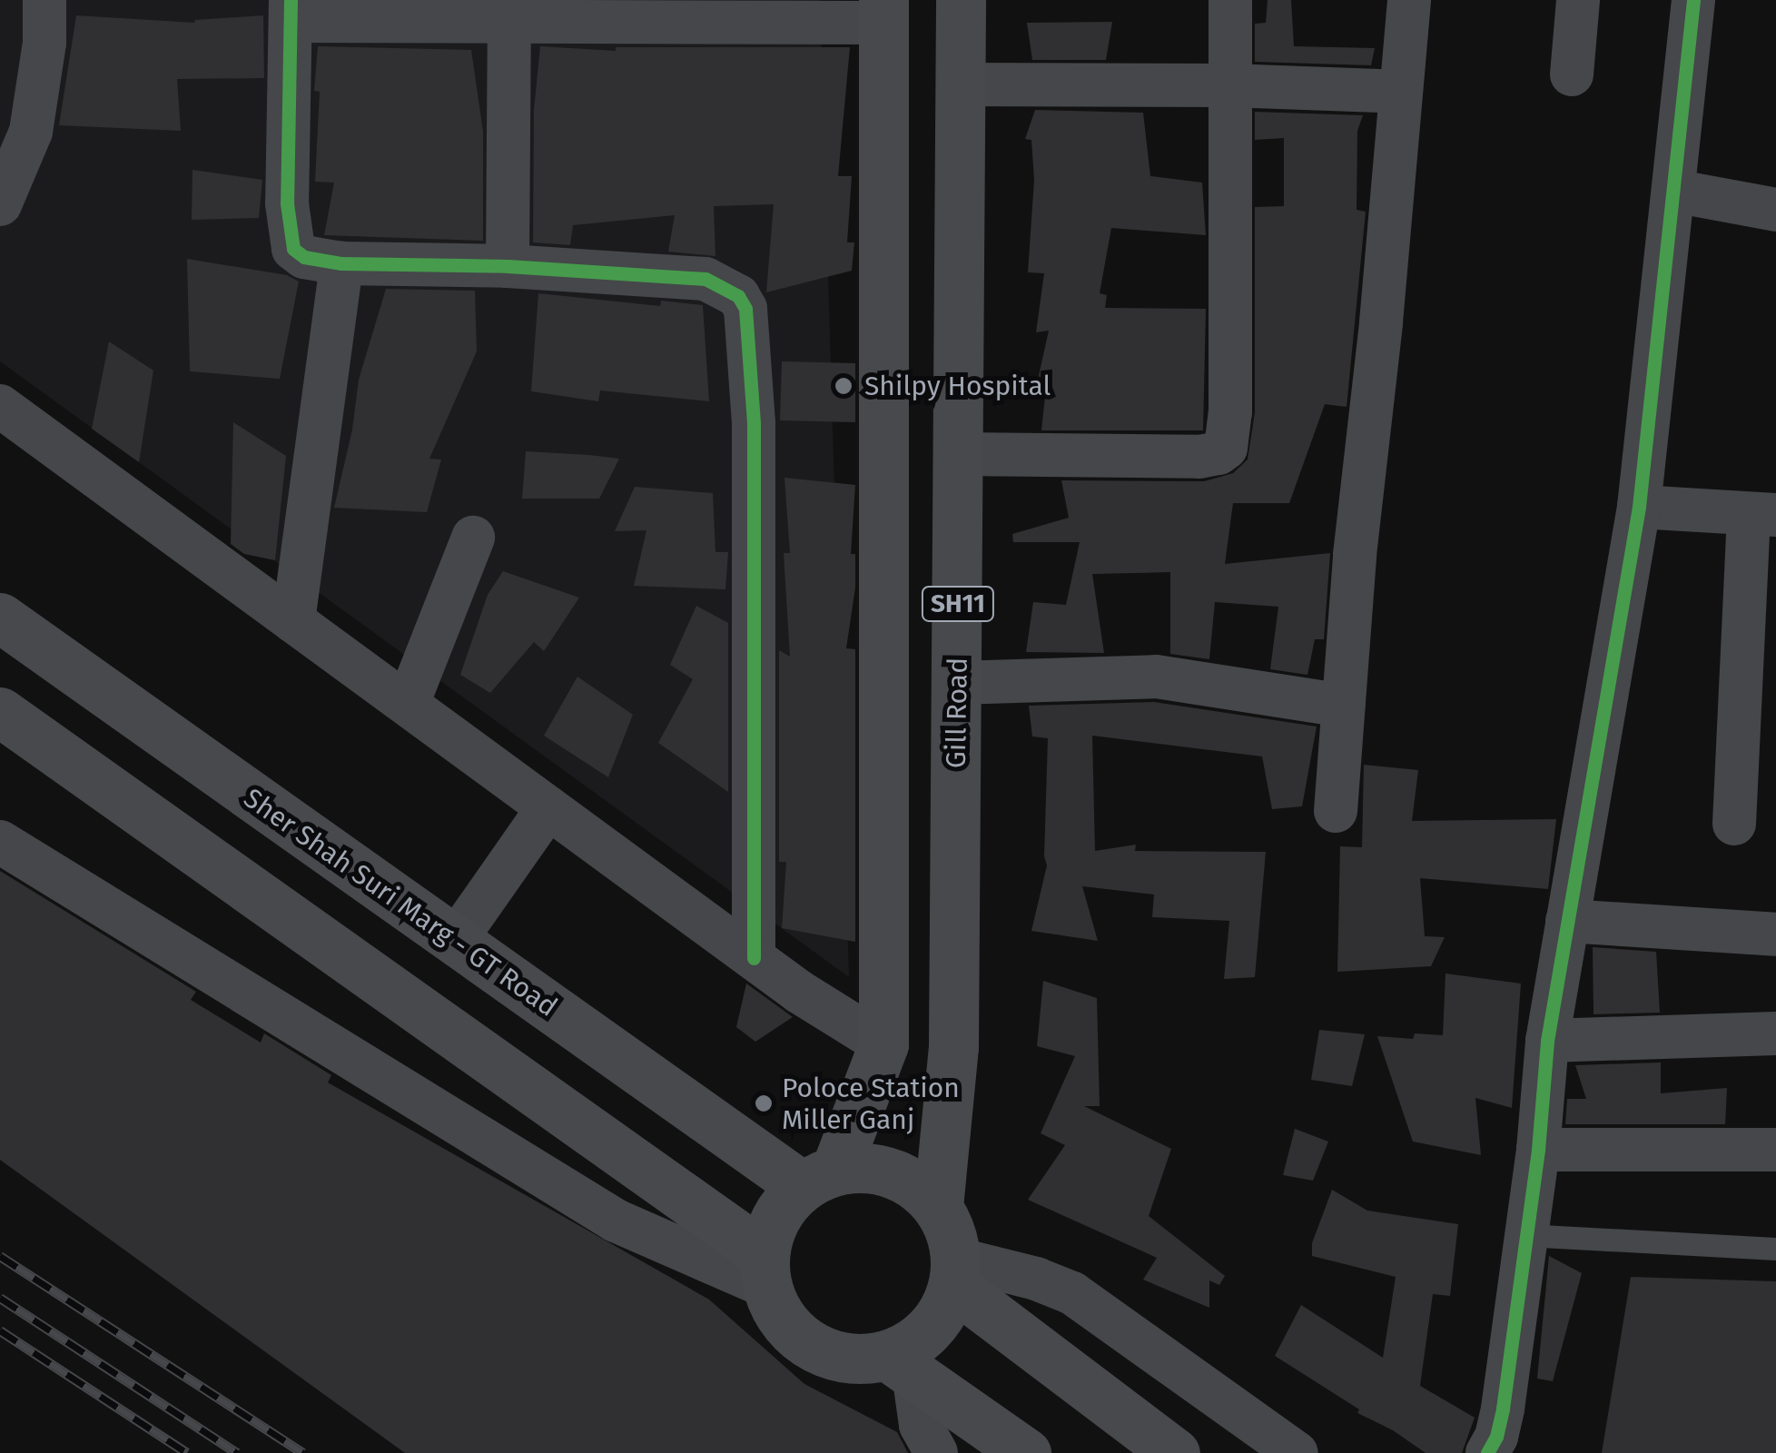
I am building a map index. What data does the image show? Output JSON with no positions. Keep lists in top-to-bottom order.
{
  "streets": {
    "main road": ["SH11", "Gill Road", "Sher Shah Suri Marg - GT Road"]
  },
  "crossings": [
    ["SH11", "Gill Road"],
    ["SH11", "Sher Shah Suri Marg - GT Road"],
    ["Gill Road", "Sher Shah Suri Marg - GT Road"]
  ],
  "places": ["Shilpy Hospital", "Poloce Station Miller Ganj"]
}
